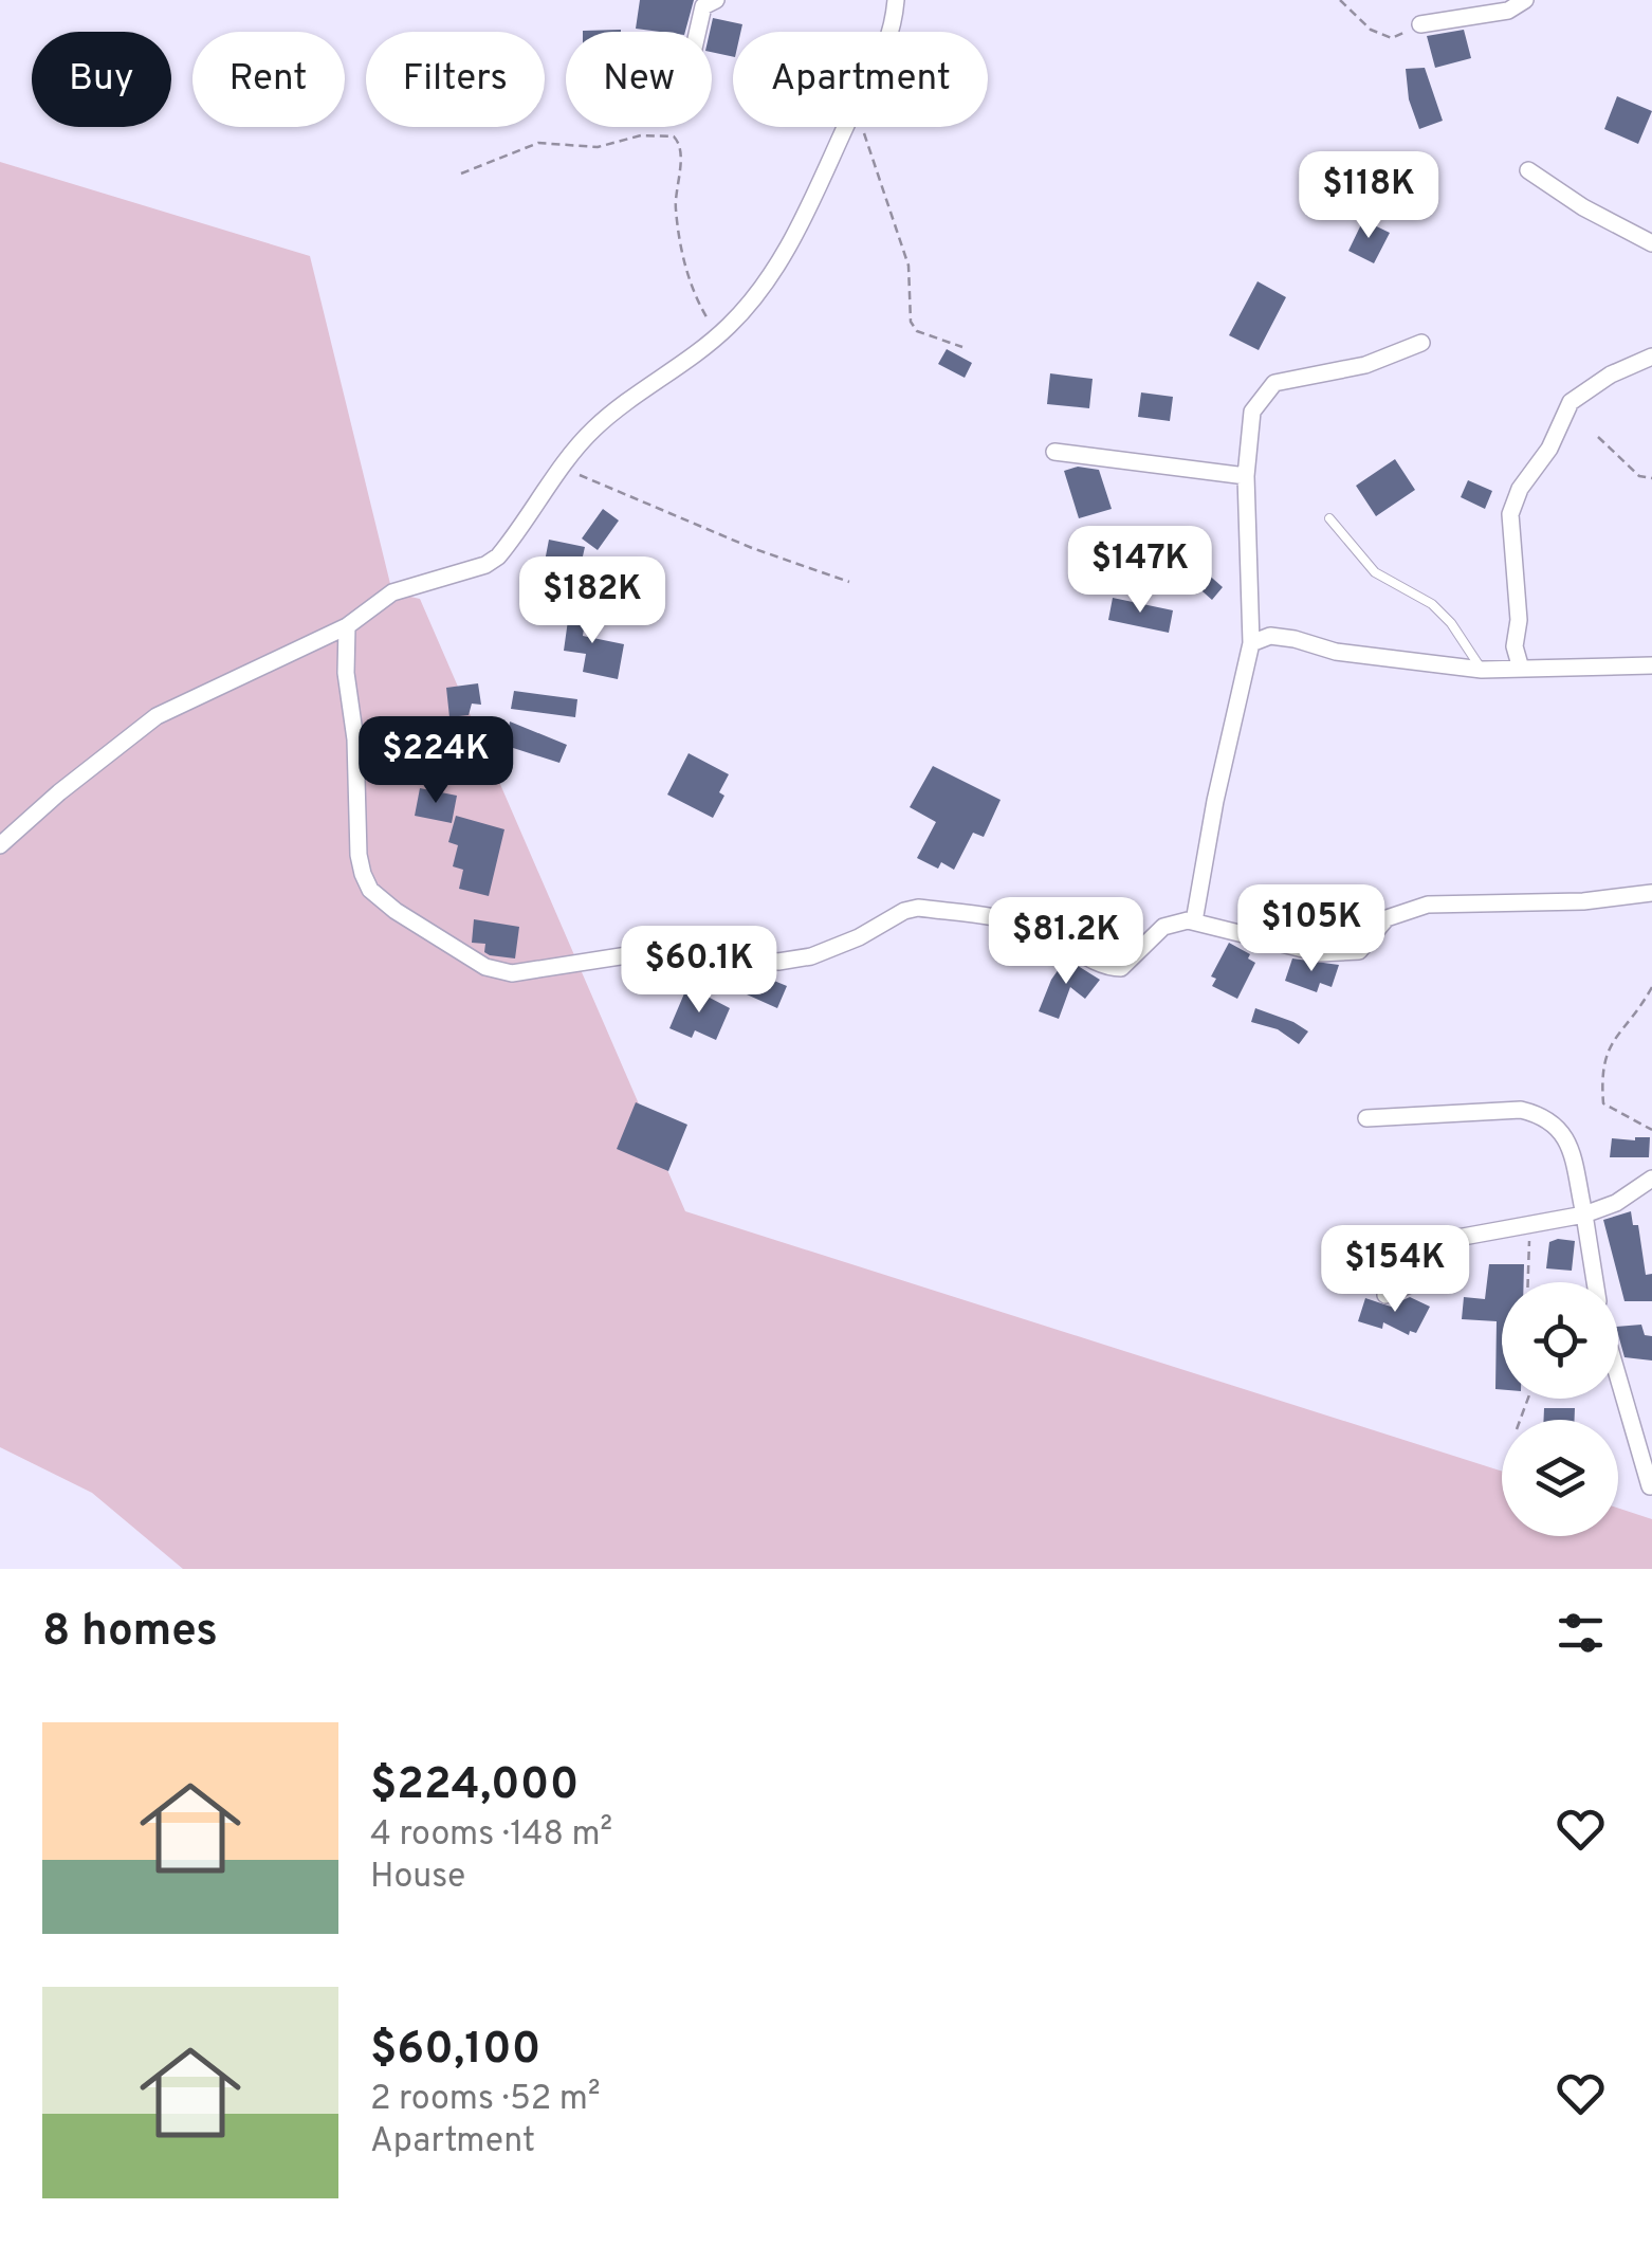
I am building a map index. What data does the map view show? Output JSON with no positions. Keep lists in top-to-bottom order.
{
  "page": {
    "chip": [
      "Buy",
      "Rent",
      "Filters",
      "New",
      "Apartment"
    ],
    "price": [
      "$118K",
      "$147K",
      "$182K",
      "$224K",
      "$105K",
      "$81.2K",
      "$60.1K",
      "$154K"
    ],
    "heading": "8 homes",
    "list": [
      {
        "name": "$224,000",
        "note": "4 rooms · 148 m² · House"
      },
      {
        "name": "$60,100",
        "note": "2 rooms · 52 m² · Apartment"
      }
    ]
  }
}
